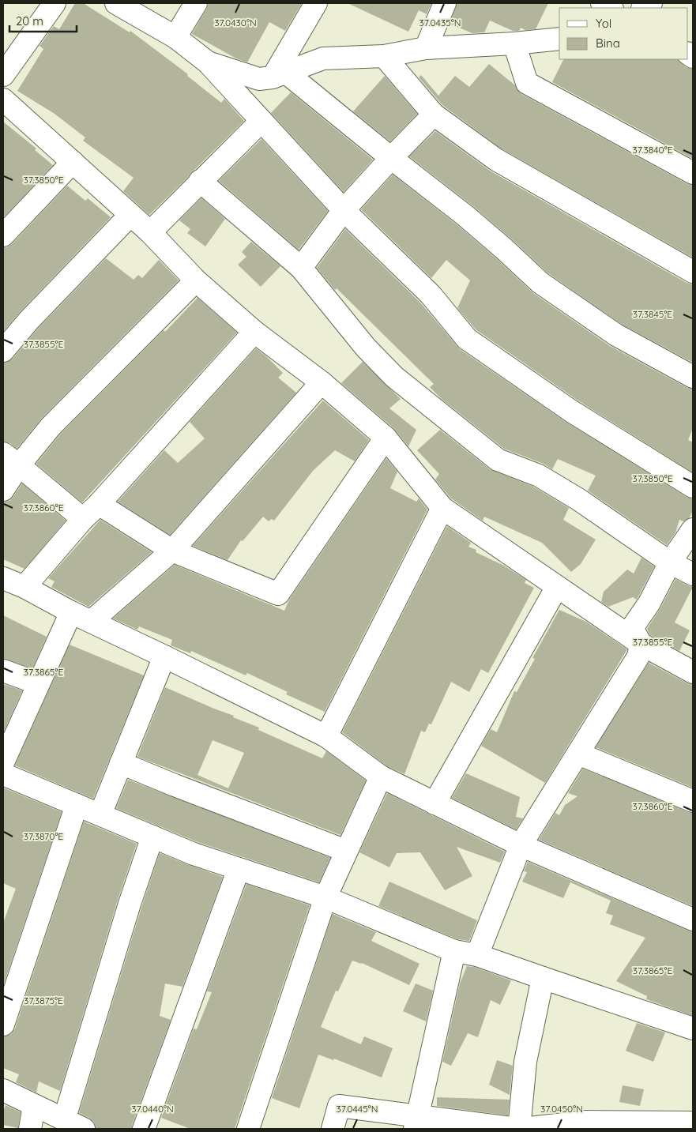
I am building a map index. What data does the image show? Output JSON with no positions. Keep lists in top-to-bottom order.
{
  "legend": ["Yol", "Bina"],
  "scale_bar": "20 m",
  "coordinates": [
    "37.0435°N",
    "37.0430°N",
    "37.3840°E",
    "37.3850°E",
    "37.3845°E",
    "37.3855°E",
    "37.3860°E",
    "37.3865°E",
    "37.3870°E",
    "37.3875°E",
    "37.0440°N",
    "37.0445°N",
    "37.0450°N"
  ]
}
